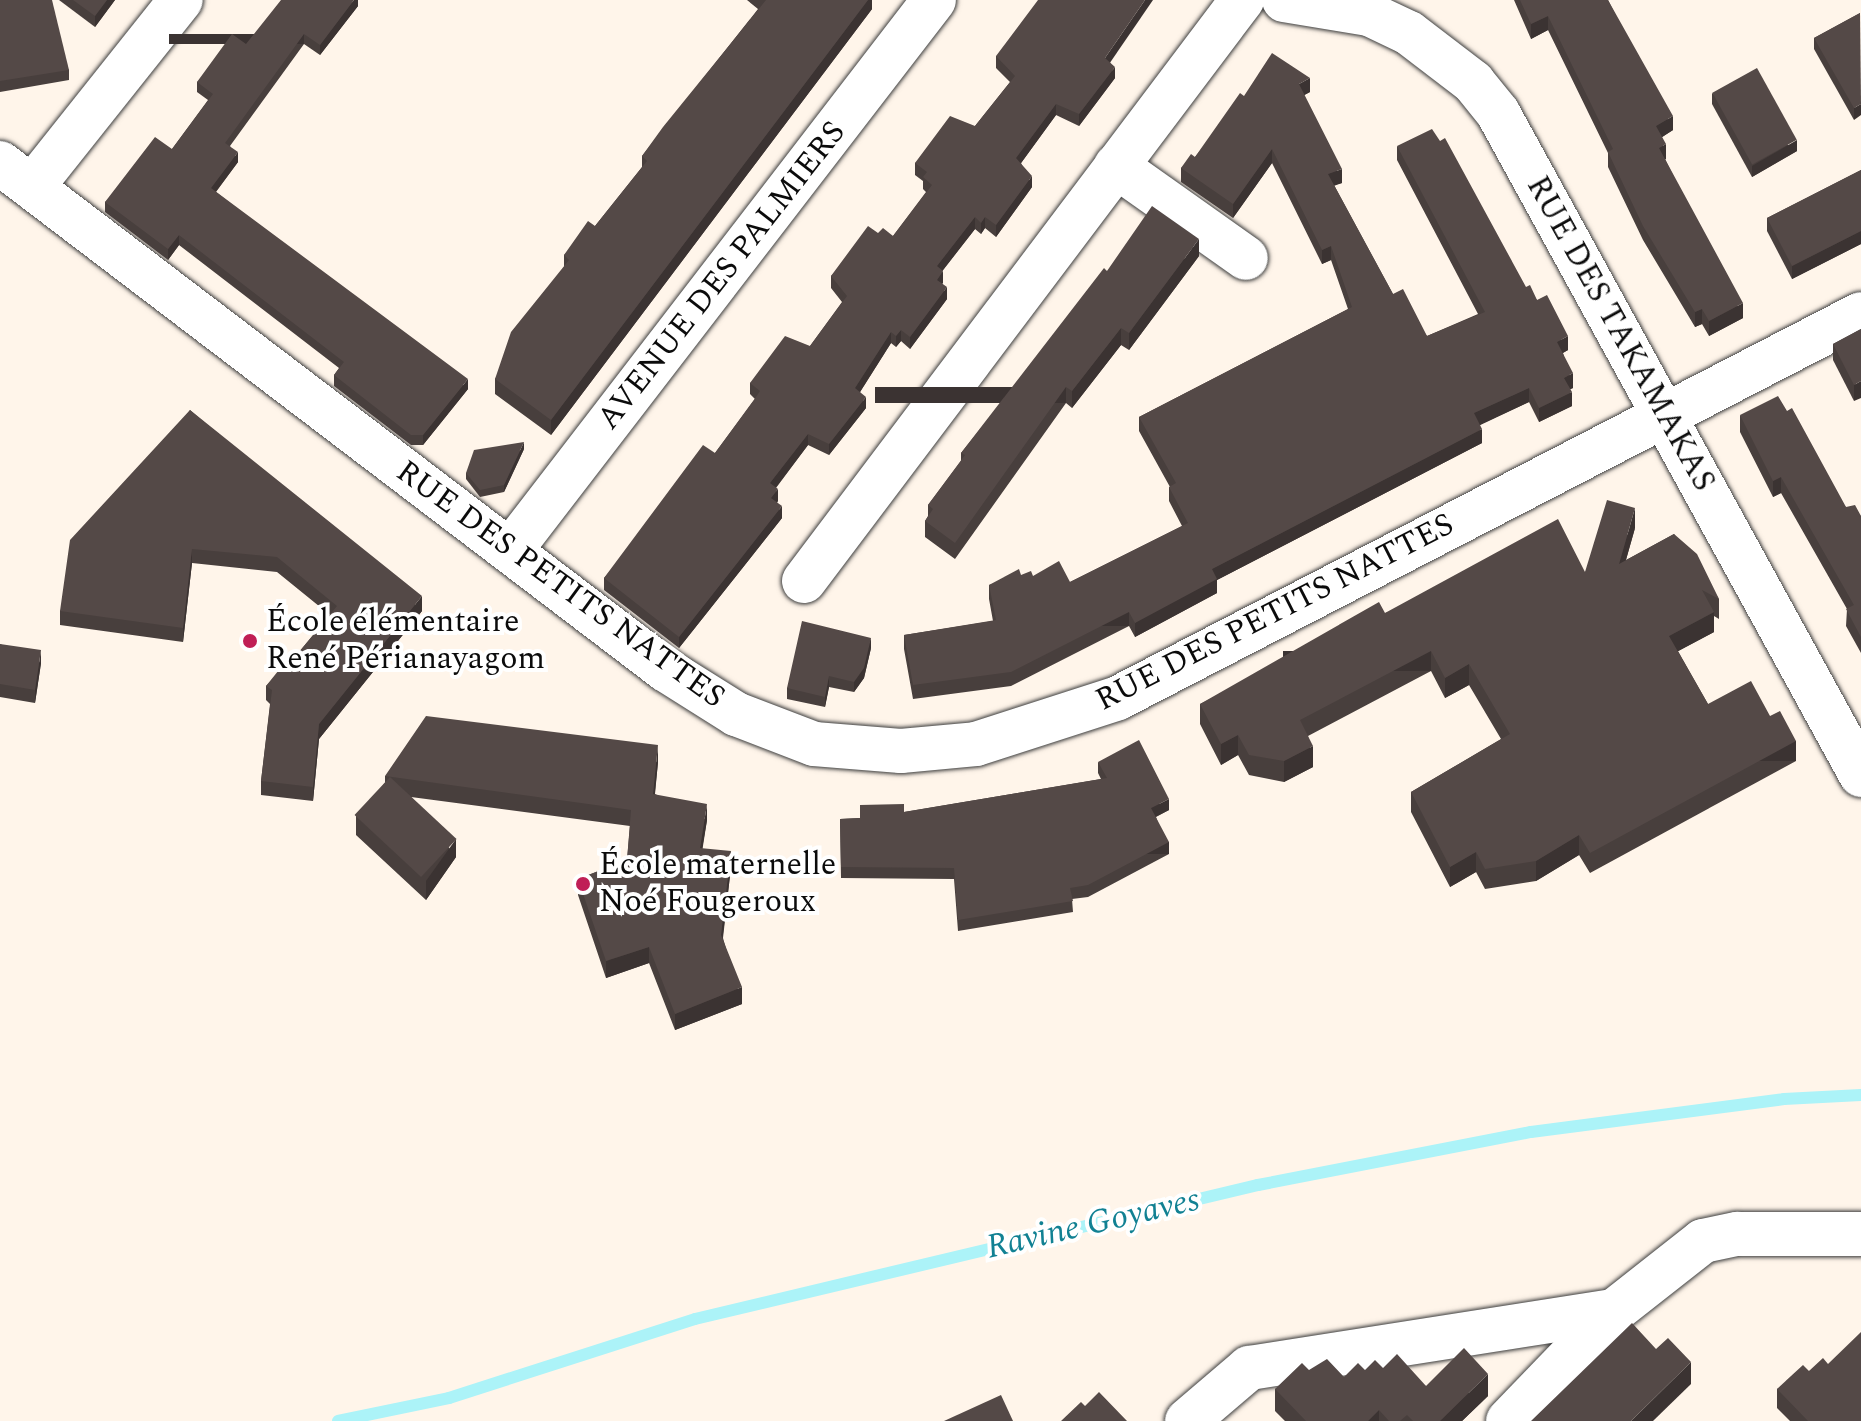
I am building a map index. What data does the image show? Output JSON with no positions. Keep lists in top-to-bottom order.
{
  "streets": {
    "street": ["AVENUE DES PALMIERS", "RUE DES TAKAMAKAS", "RUE DES PETITS NATTES"]
  },
  "crossings": [
    ["AVENUE DES PALMIERS", "RUE DES PETITS NATTES"],
    ["RUE DES TAKAMAKAS", "RUE DES PETITS NATTES"]
  ],
  "water": ["Ravine Goyaves"],
  "places": ["École élémentaire René Périanayagom", "École maternelle Noé Fougeroux"]
}
